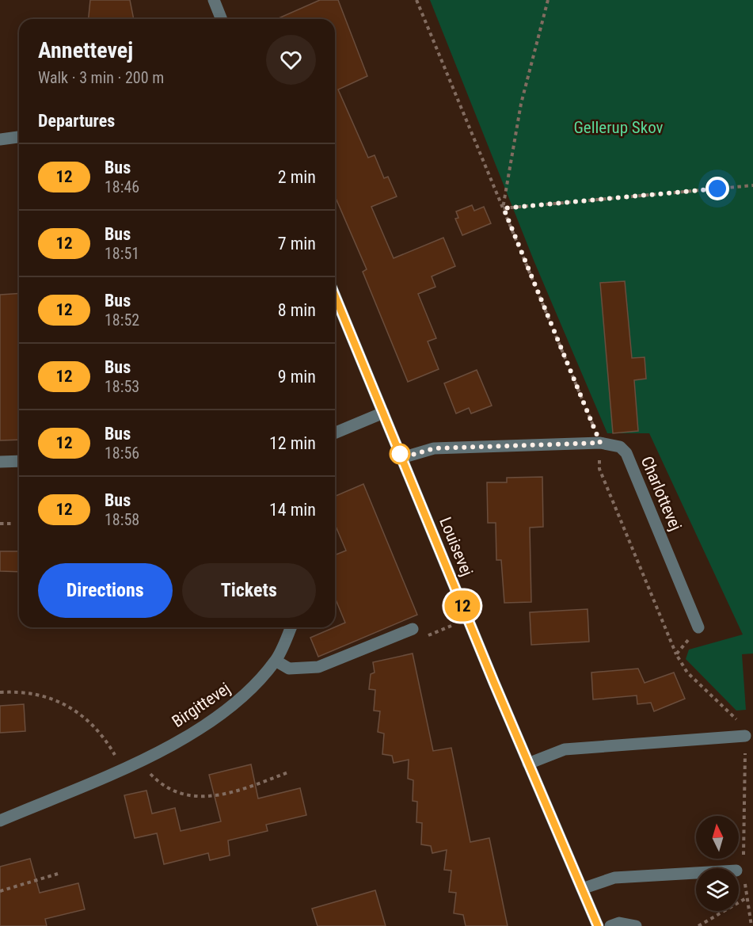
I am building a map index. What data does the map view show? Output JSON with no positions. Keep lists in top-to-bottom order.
{
  "streets": {
    "street": ["Charlottevej", "Louisevej", "Birgittevej"]
  },
  "crossings": [
    ["Charlottevej", "Louisevej"]
  ],
  "parks": ["Gellerup Skov"],
  "lines": ["bus line 12"],
  "north": "top",
  "page": {
    "on_map": "12",
    "heading": [
      ["Annettevej", "Walk · 3 min · 200 m"],
      "Departures"
    ],
    "list": [
      {
        "mark": "12",
        "name": "Bus",
        "note": "18:46",
        "value": "2 min"
      },
      {
        "mark": "12",
        "name": "Bus",
        "note": "18:51",
        "value": "7 min"
      },
      {
        "mark": "12",
        "name": "Bus",
        "note": "18:52",
        "value": "8 min"
      },
      {
        "mark": "12",
        "name": "Bus",
        "note": "18:53",
        "value": "9 min"
      },
      {
        "mark": "12",
        "name": "Bus",
        "note": "18:56",
        "value": "12 min"
      },
      {
        "mark": "12",
        "name": "Bus",
        "note": "18:58",
        "value": "14 min"
      }
    ],
    "buttons": ["Directions", "Tickets"]
  }
}
